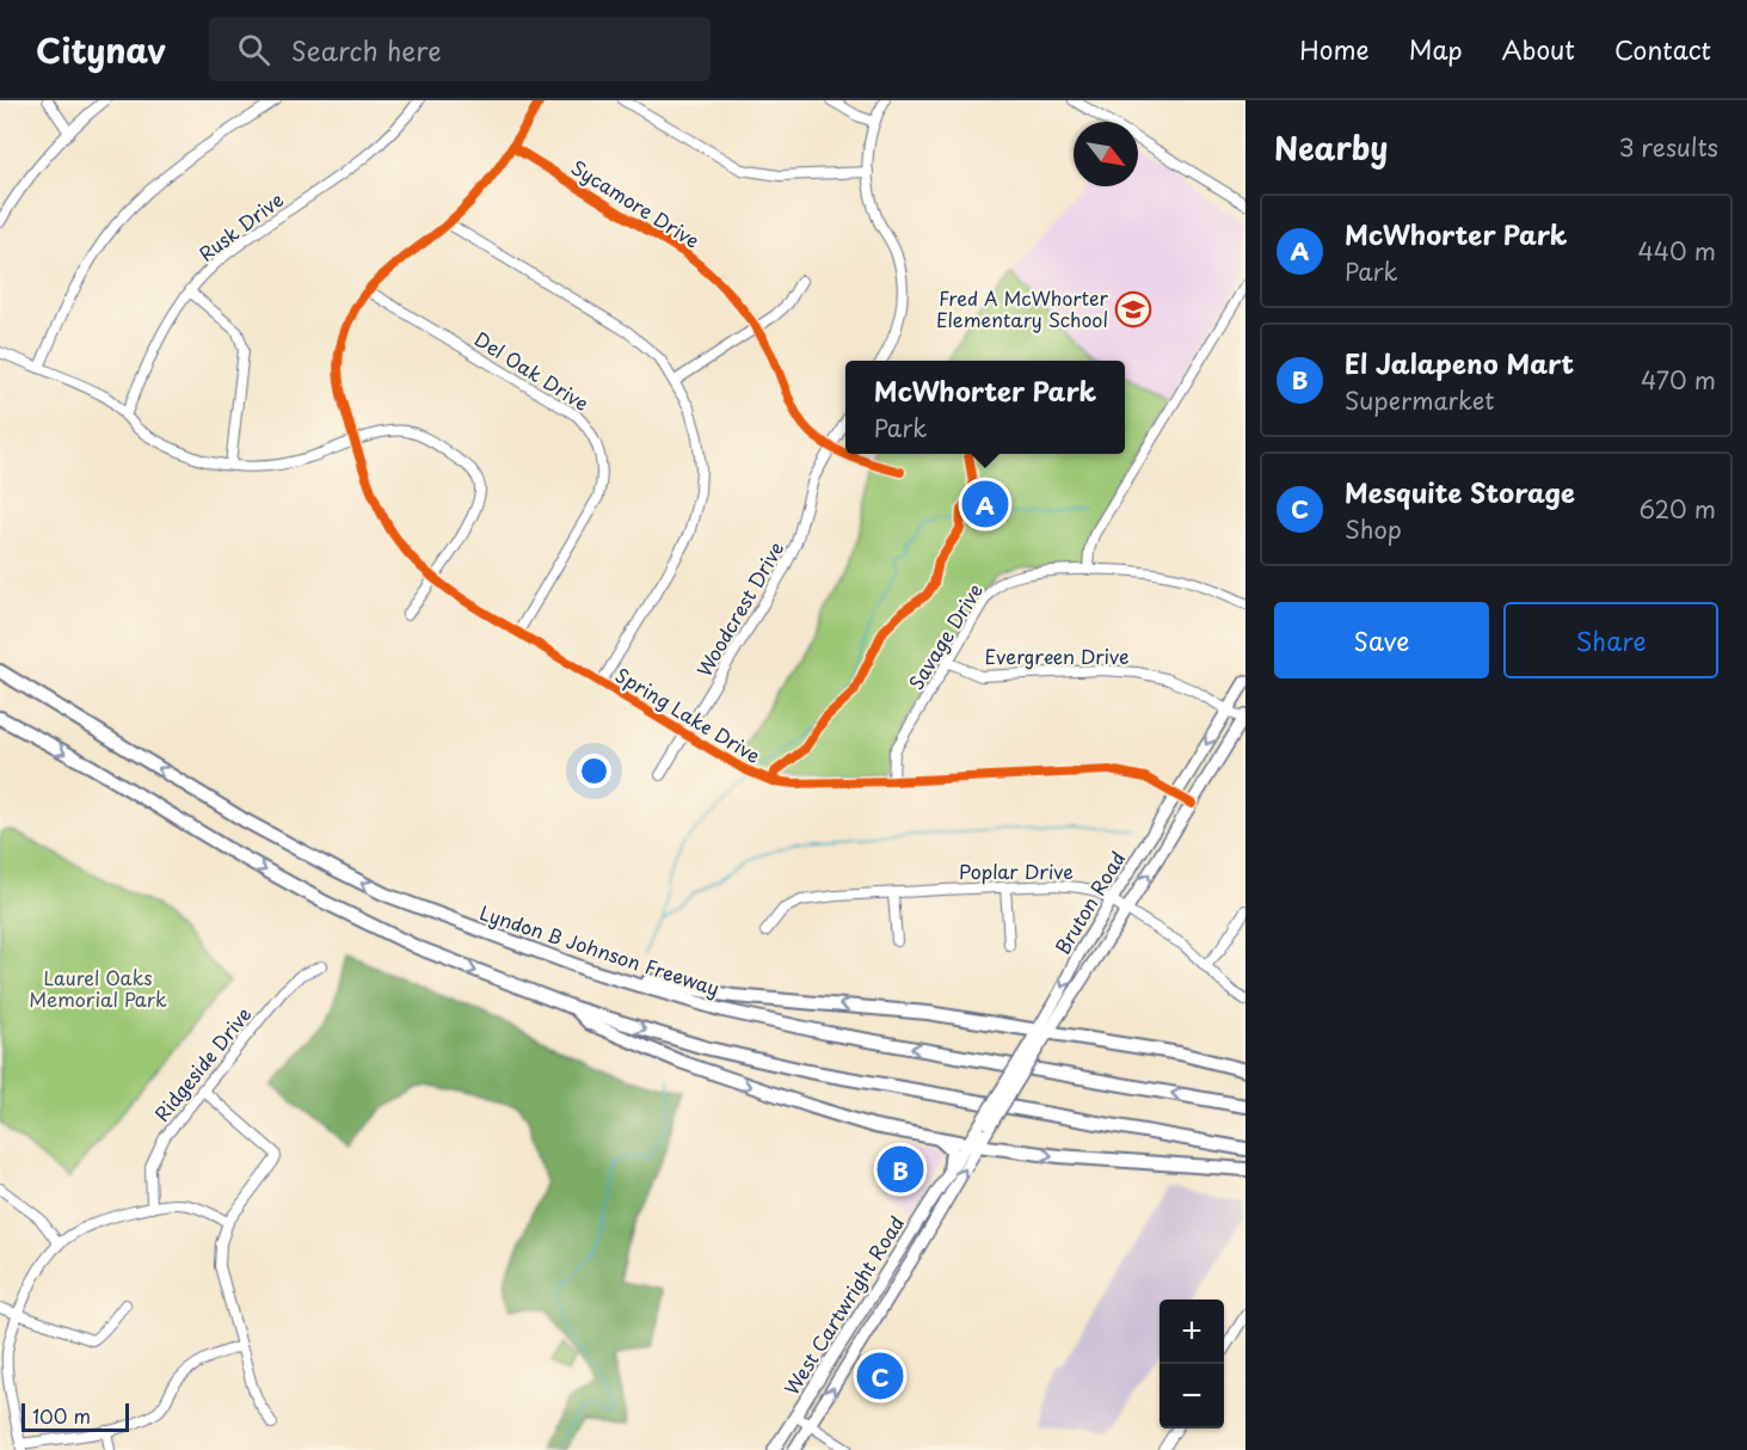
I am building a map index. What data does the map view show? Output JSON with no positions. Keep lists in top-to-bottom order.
{
  "streets": {
    "highway": ["Lyndon B Johnson Freeway"],
    "main road": ["Bruton Road", "West Cartwright Road"],
    "street": [
      "Sycamore Drive",
      "Rusk Drive",
      "Del Oak Drive",
      "Woodcrest Drive",
      "Savage Drive",
      "Evergreen Drive",
      "Spring Lake Drive",
      "Poplar Drive",
      "Ridgeside Drive"
    ]
  },
  "crossings": [
    ["Sycamore Drive", "Woodcrest Drive"],
    ["Sycamore Drive", "Spring Lake Drive"],
    ["Del Oak Drive", "Spring Lake Drive"],
    ["Woodcrest Drive", "Spring Lake Drive"],
    ["Savage Drive", "Evergreen Drive"],
    ["Savage Drive", "Spring Lake Drive"],
    ["Evergreen Drive", "Bruton Road"],
    ["Spring Lake Drive", "Bruton Road"],
    ["Poplar Drive", "Bruton Road"],
    ["Bruton Road", "West Cartwright Road"]
  ],
  "parks": ["Laurel Oaks Memorial Park"],
  "places": {
    "school or university": ["Fred A McWhorter Elementary School"]
  },
  "scale_bar": "100 m",
  "north": "bottom right",
  "page": {
    "header": "Citynav",
    "search": "Search here",
    "nav": [
      "Home",
      "Map",
      "About",
      "Contact"
    ],
    "heading": ["Nearby", "3 results"],
    "list": [
      {
        "mark": "A",
        "name": "McWhorter Park",
        "note": "Park",
        "value": "440 m"
      },
      {
        "mark": "B",
        "name": "El Jalapeno Mart",
        "note": "Supermarket",
        "value": "470 m"
      },
      {
        "mark": "C",
        "name": "Mesquite Storage",
        "note": "Shop",
        "value": "620 m"
      }
    ],
    "popup": ["McWhorter Park", "Park"],
    "pins": ["A", "B", "C"],
    "buttons": ["Save", "Share"],
    "map_buttons": ["+", "−"],
    "scale": "100 m"
  }
}
